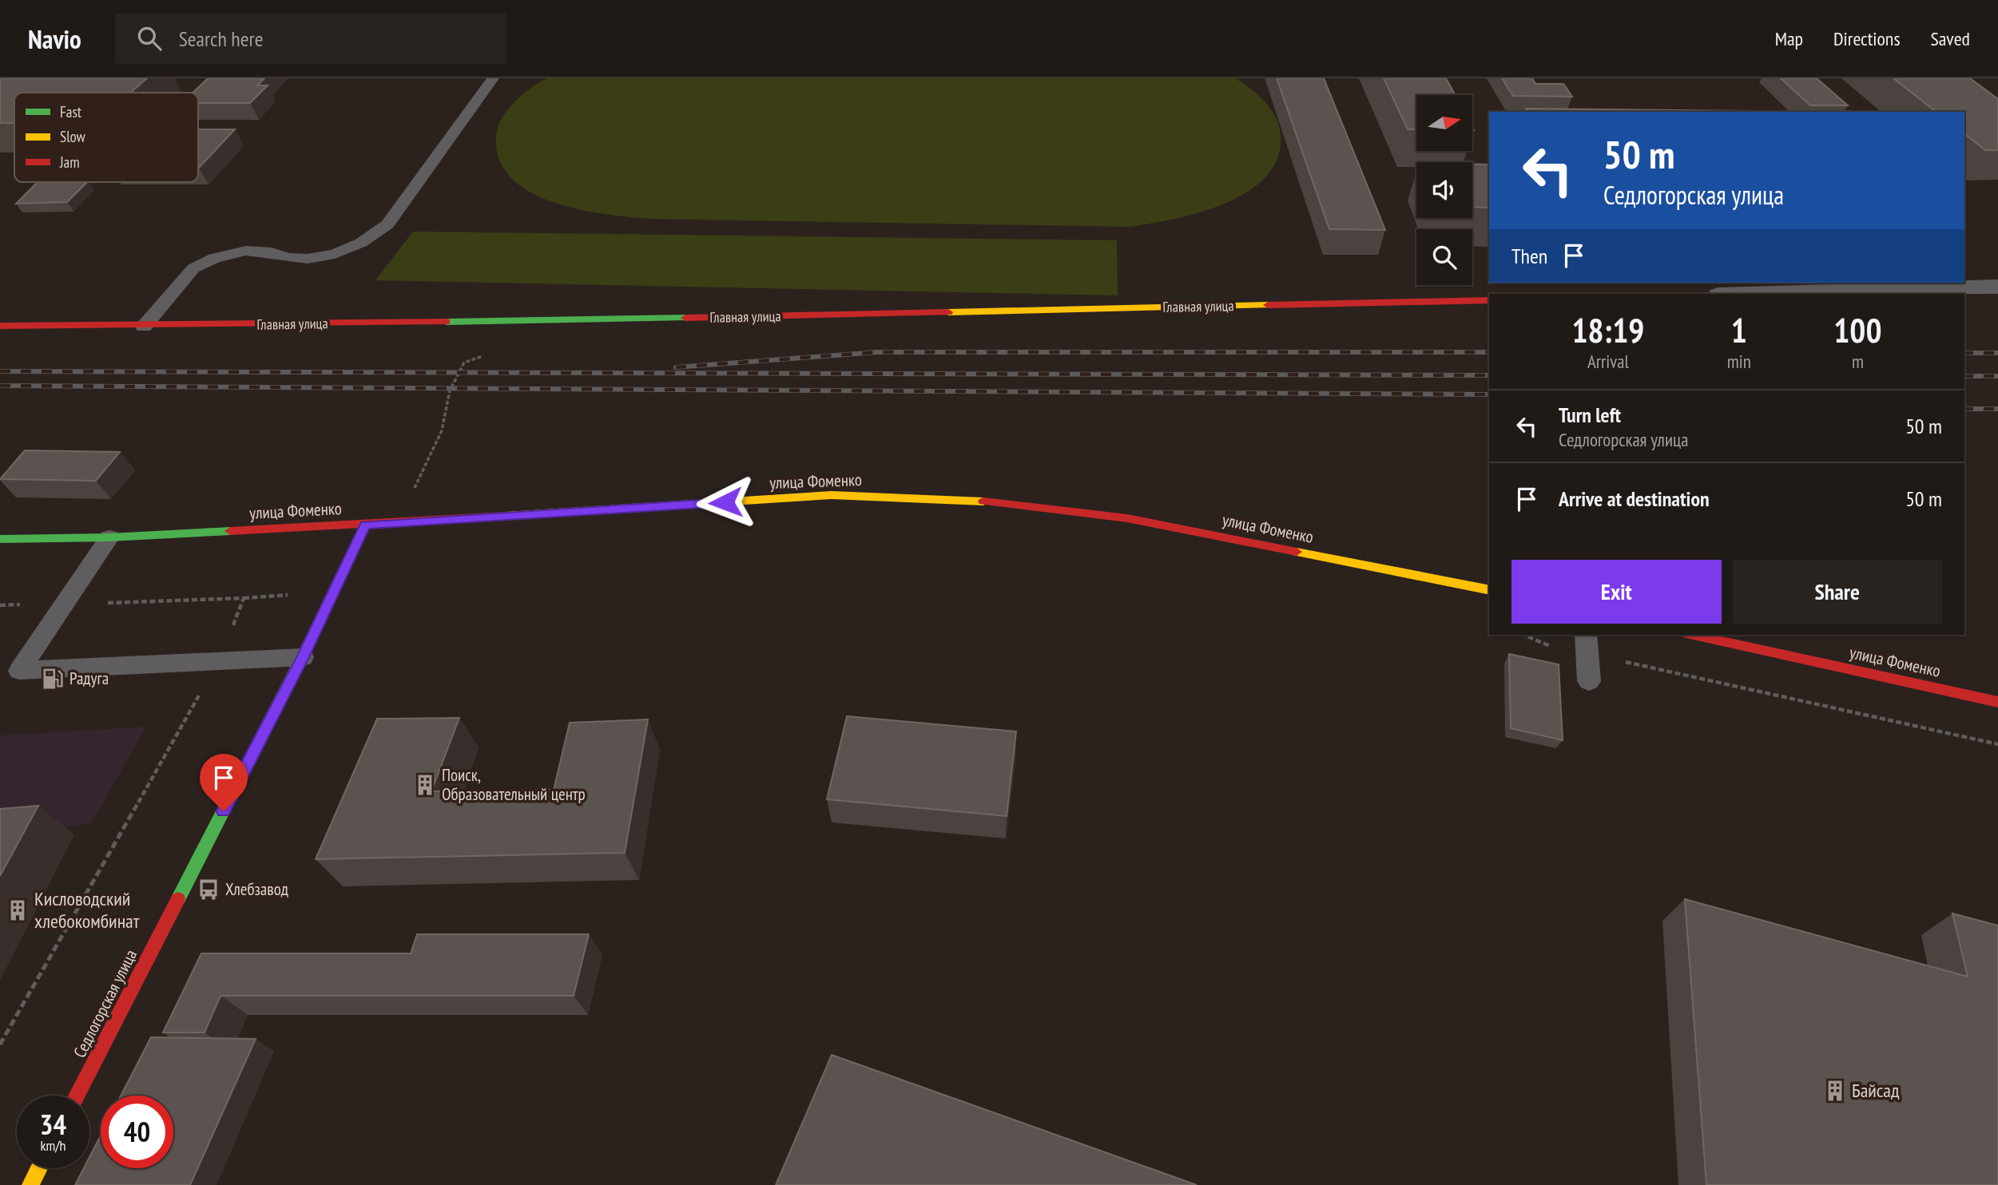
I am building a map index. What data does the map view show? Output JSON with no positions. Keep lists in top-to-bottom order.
{
  "streets": {
    "street": ["Главная улица", "улица Фоменко", "Седлогорская улица"]
  },
  "crossings": [
    ["улица Фоменко", "Седлогорская улица"]
  ],
  "places": {
    "fuel station": ["Радуга"],
    "building": ["Поиск, Образовательный центр", "Кисловодский хлебокомбинат", "Байсад"],
    "bus stop": ["Хлебзавод"]
  },
  "legend": ["Fast", "Slow", "Jam"],
  "north": "right",
  "page": {
    "header": "Navio",
    "search": "Search here",
    "nav": ["Map", "Directions", "Saved"],
    "turn": ["50 m", "Седлогорская улица"],
    "then": "Then",
    "eta": [
      "18:19",
      "Arrival",
      "1",
      "min",
      "100",
      "m"
    ],
    "list": [
      {
        "name": "Turn left",
        "note": "Седлогорская улица",
        "value": "50 m"
      },
      {
        "name": "Arrive at destination",
        "value": "50 m"
      }
    ],
    "buttons": ["Exit", "Share"],
    "speed": "34 km/h",
    "limit": "40"
  }
}
